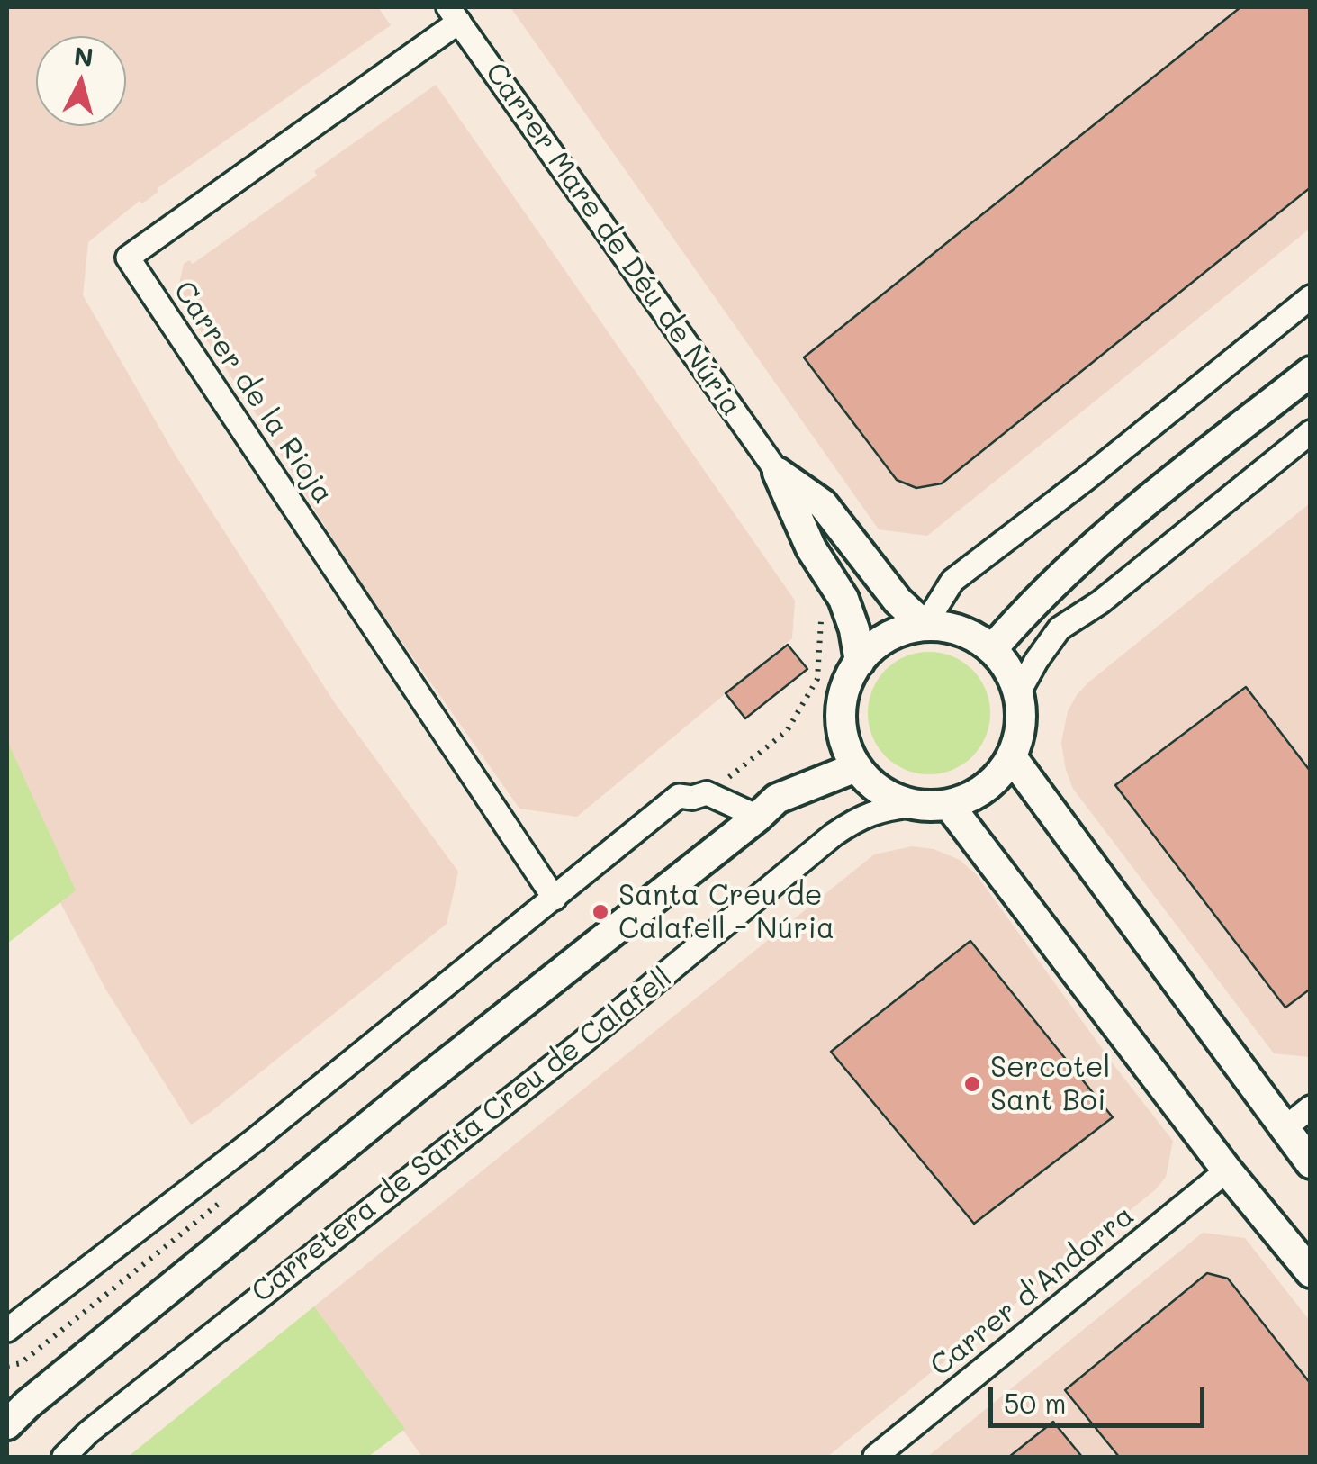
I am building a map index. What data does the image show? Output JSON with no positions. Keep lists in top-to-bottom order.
{
  "streets": {
    "street": [
      "Carrer Mare de Déu de Núria",
      "Carrer de la Rioja",
      "Carretera de Santa Creu de Calafell",
      "Carrer d'Andorra"
    ]
  },
  "crossings": [
    ["Carrer Mare de Déu de Núria", "Carrer de la Rioja"]
  ],
  "places": ["Santa Creu de Calafell - Núria", "Sercotel Sant Boi"],
  "scale_bar": "50 m",
  "north": "top"
}
